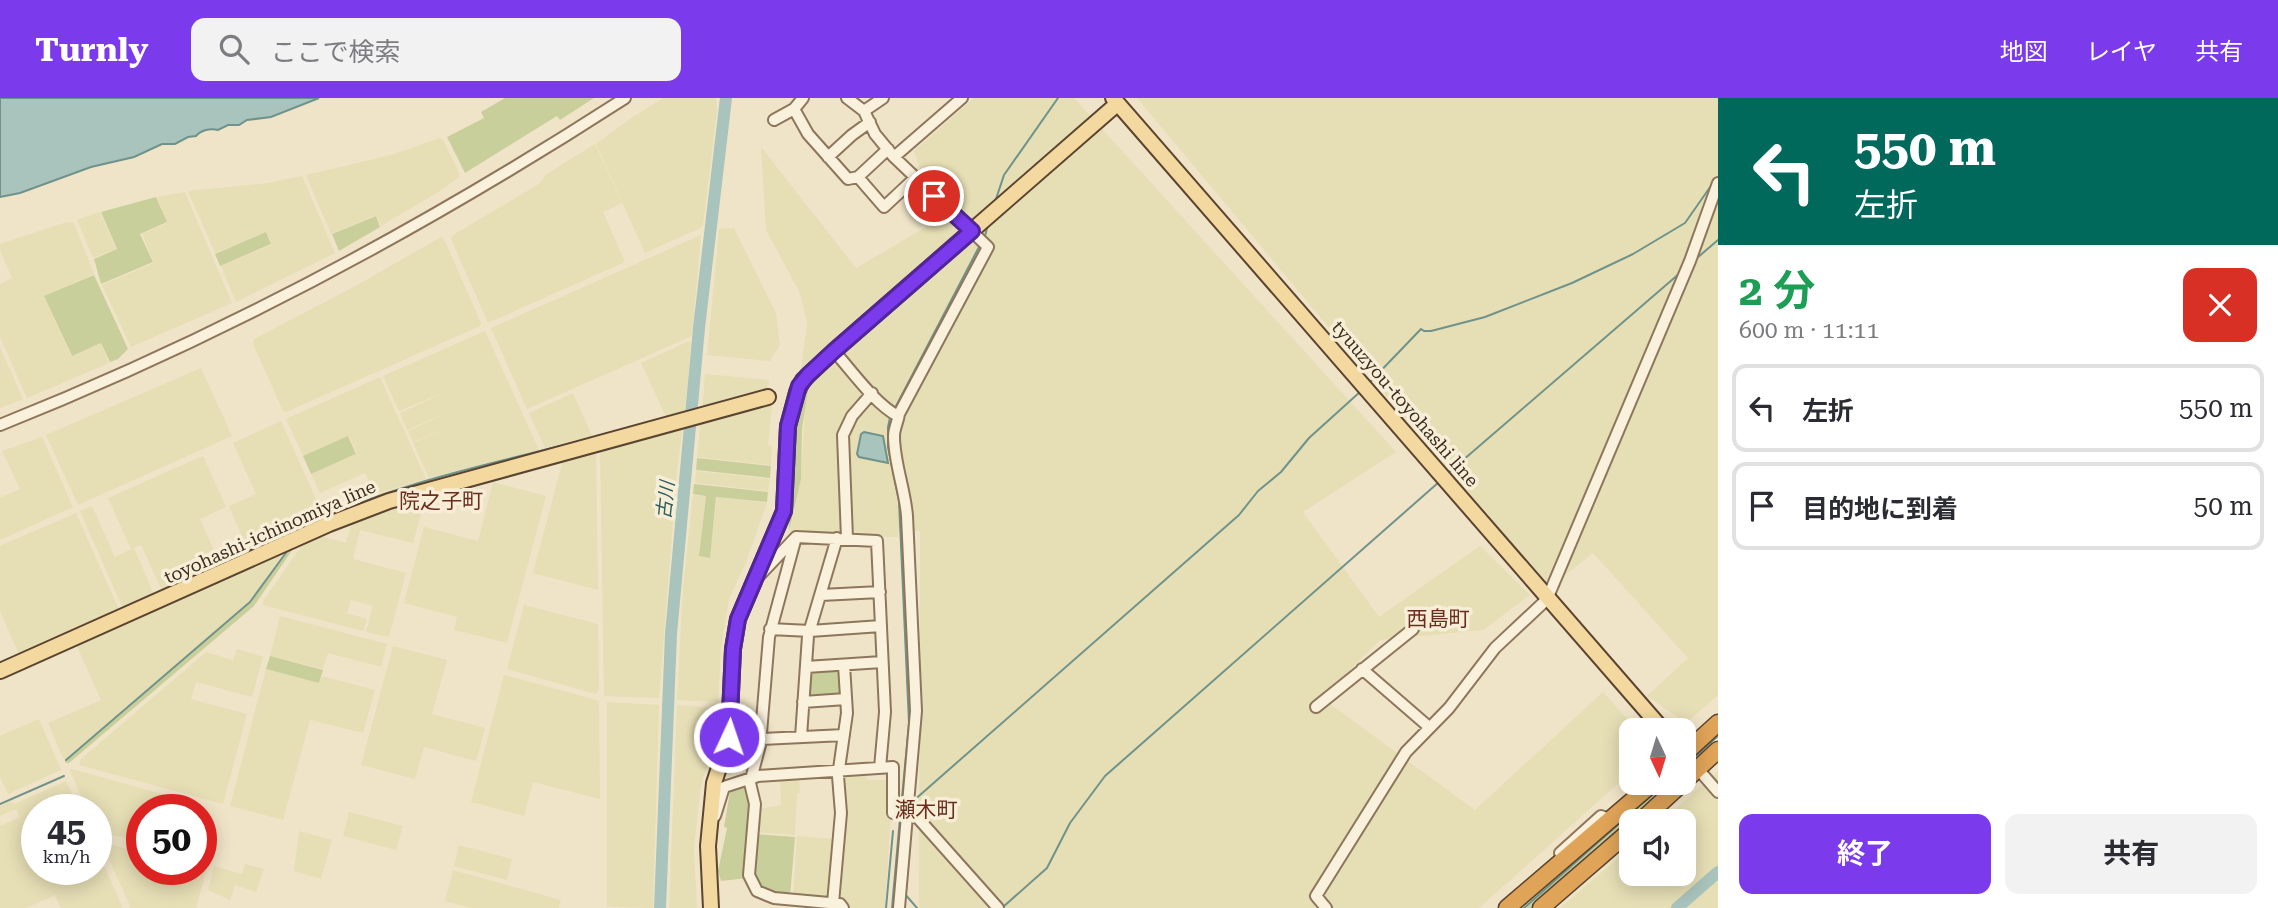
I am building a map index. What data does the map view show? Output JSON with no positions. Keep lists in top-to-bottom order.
{
  "streets": {
    "main road": ["tyuuzyou-toyohashi line", "toyohashi-ichinomiya line"]
  },
  "districts": ["院之子町", "西島町", "瀬木町"],
  "water": ["古川"],
  "north": "bottom",
  "page": {
    "header": "Turnly",
    "search": "ここで検索",
    "nav": ["地図", "レイヤ", "共有"],
    "turn": ["550 m", "左折"],
    "heading": ["2 分", "600 m · 11:11"],
    "list": [
      {
        "name": "左折",
        "value": "550 m"
      },
      {
        "name": "目的地に到着",
        "value": "50 m"
      }
    ],
    "speed": "45 km/h",
    "limit": "50",
    "buttons": ["終了", "共有"]
  }
}
